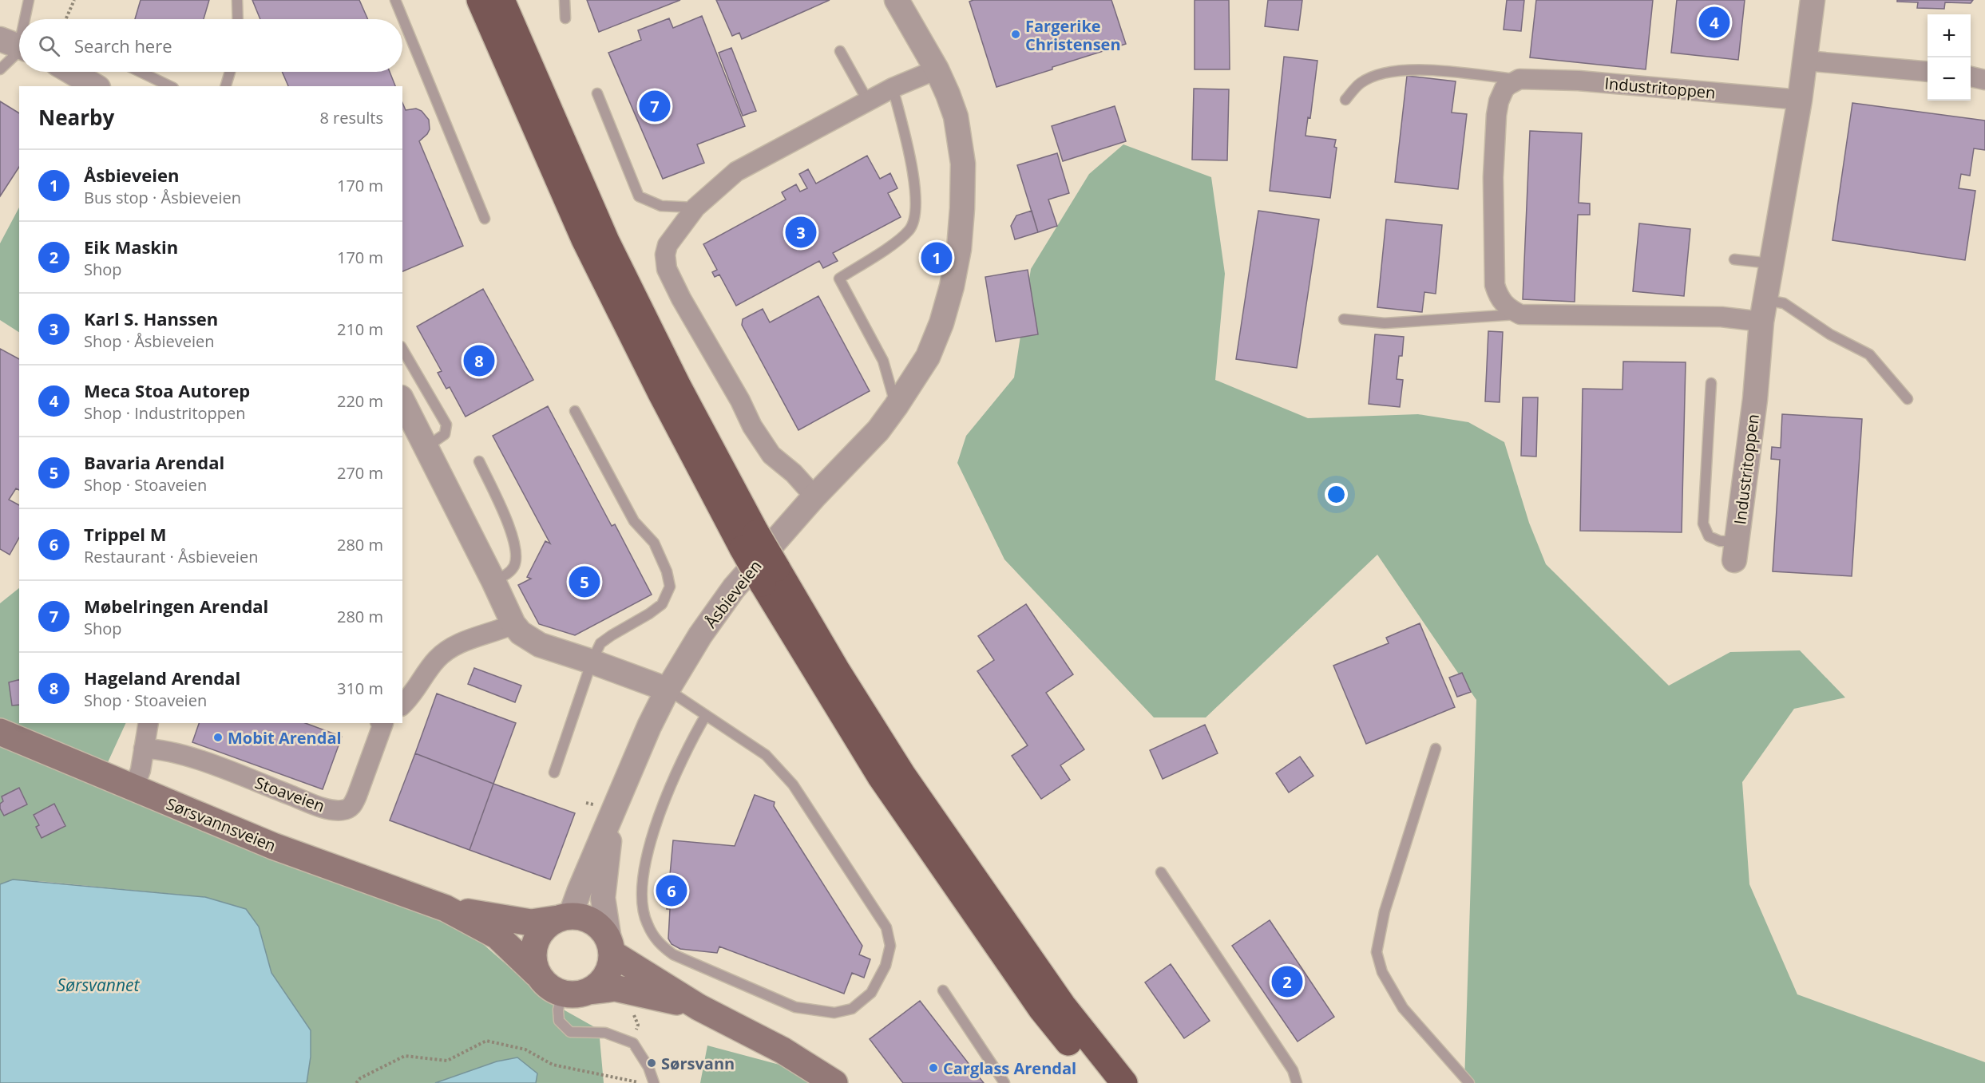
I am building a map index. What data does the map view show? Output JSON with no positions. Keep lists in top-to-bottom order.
{
  "streets": {
    "main road": ["Sørsvannsveien"],
    "street": ["Industritoppen", "Åsbieveien", "Stoaveien"]
  },
  "crossings": [
    ["Åsbieveien", "Sørsvannsveien"]
  ],
  "water": ["Sørsvannet"],
  "places": [
    "Fargerike Christensen",
    "Mobit Arendal",
    "Sørsvann",
    "Carglass Arendal"
  ],
  "page": {
    "pins": [
      "4",
      "7",
      "3",
      "1",
      "8",
      "5",
      "6",
      "2"
    ],
    "map_buttons": ["+", "−"],
    "search": "Search here",
    "heading": ["Nearby", "8 results"],
    "list": [
      {
        "mark": "1",
        "name": "Åsbieveien",
        "note": "Bus stop · Åsbieveien",
        "value": "170 m"
      },
      {
        "mark": "2",
        "name": "Eik Maskin",
        "note": "Shop",
        "value": "170 m"
      },
      {
        "mark": "3",
        "name": "Karl S. Hanssen",
        "note": "Shop · Åsbieveien",
        "value": "210 m"
      },
      {
        "mark": "4",
        "name": "Meca Stoa Autorep",
        "note": "Shop · Industritoppen",
        "value": "220 m"
      },
      {
        "mark": "5",
        "name": "Bavaria Arendal",
        "note": "Shop · Stoaveien",
        "value": "270 m"
      },
      {
        "mark": "6",
        "name": "Trippel M",
        "note": "Restaurant · Åsbieveien",
        "value": "280 m"
      },
      {
        "mark": "7",
        "name": "Møbelringen Arendal",
        "note": "Shop",
        "value": "280 m"
      },
      {
        "mark": "8",
        "name": "Hageland Arendal",
        "note": "Shop · Stoaveien",
        "value": "310 m"
      }
    ]
  }
}
